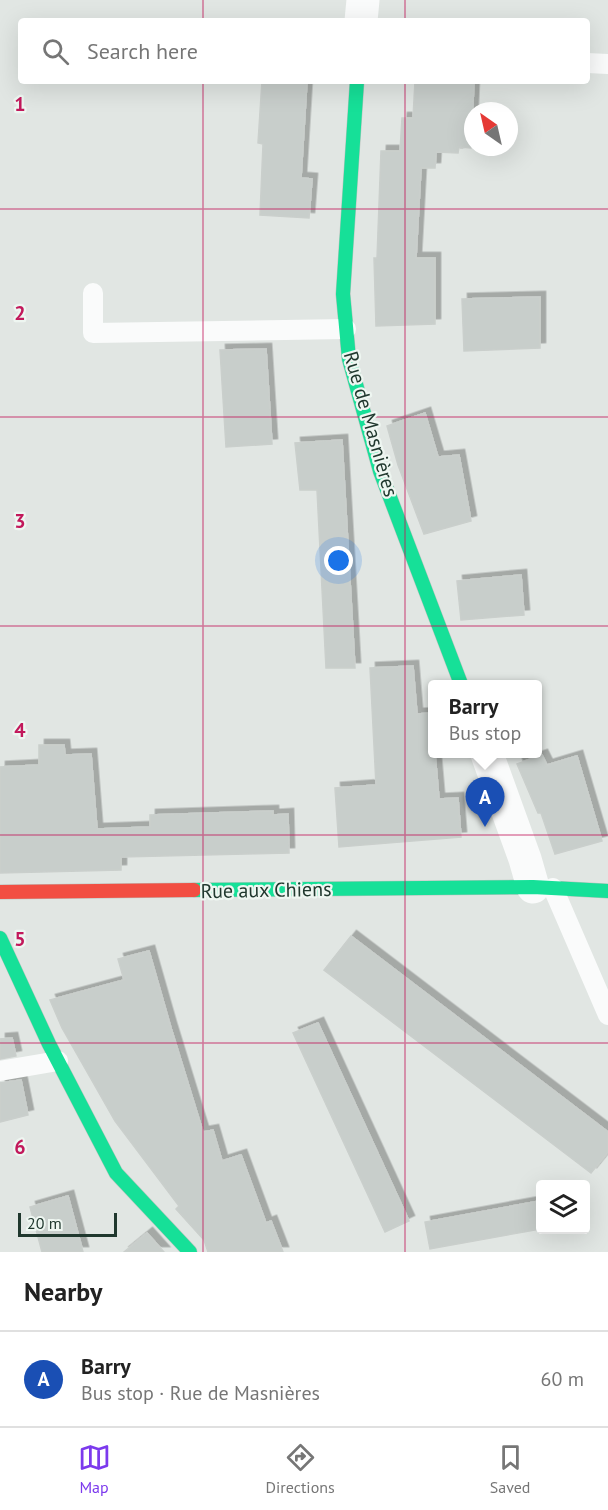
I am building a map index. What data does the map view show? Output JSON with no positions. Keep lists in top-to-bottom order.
{
  "streets": {
    "street": ["Rue de Masnières", "Rue aux Chiens"]
  },
  "scale_bar": "20 m",
  "north": "top left",
  "page": {
    "search": "Search here",
    "popup": ["Barry", "Bus stop"],
    "pins": "A",
    "scale": "20 m",
    "heading": "Nearby",
    "list": [
      {
        "mark": "A",
        "name": "Barry",
        "note": "Bus stop · Rue de Masnières",
        "value": "60 m"
      }
    ],
    "nav": ["Map", "Directions", "Saved"]
  },
  "grid": {
    "rows": [
      "1",
      "2",
      "3",
      "4",
      "5",
      "6"
    ]
  }
}
